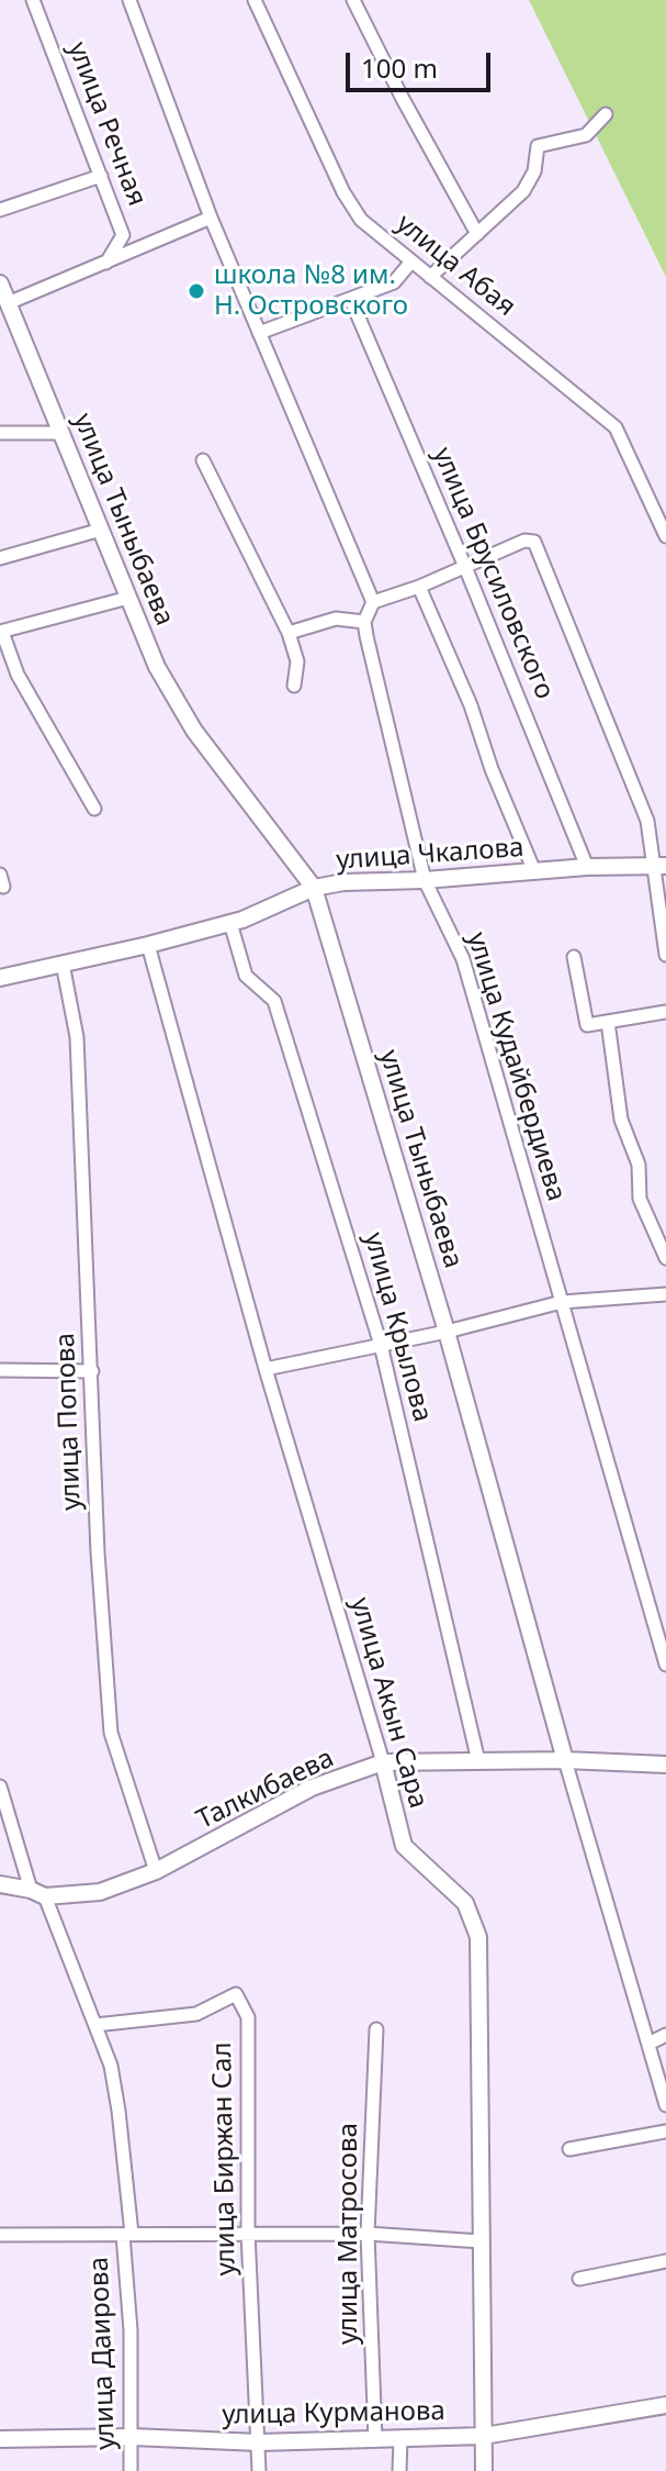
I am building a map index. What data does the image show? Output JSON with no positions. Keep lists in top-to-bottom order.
{
  "streets": {
    "street": [
      "улица Речная",
      "улица Абая",
      "улица Тыныбаева",
      "улица Брусиловского",
      "улица Чкалова",
      "улица Кудайбердиева",
      "улица Крылова",
      "улица Попова",
      "улица Акын Сара",
      "Талкибаева",
      "улица Биржан Сал",
      "улица Матросова",
      "улица Даирова",
      "улица Курманова"
    ]
  },
  "crossings": [
    ["улица Тыныбаева", "улица Чкалова"],
    ["улица Тыныбаева", "Талкибаева"],
    ["улица Брусиловского", "улица Чкалова"],
    ["улица Чкалова", "улица Кудайбердиева"],
    ["улица Чкалова", "улица Крылова"],
    ["улица Чкалова", "улица Попова"],
    ["улица Чкалова", "улица Акын Сара"],
    ["улица Крылова", "Талкибаева"],
    ["улица Попова", "Талкибаева"],
    ["улица Акын Сара", "Талкибаева"],
    ["улица Акын Сара", "улица Курманова"],
    ["Талкибаева", "улица Даирова"],
    ["улица Биржан Сал", "улица Даирова"],
    ["улица Биржан Сал", "улица Курманова"],
    ["улица Матросова", "улица Курманова"],
    ["улица Даирова", "улица Курманова"]
  ],
  "places": ["школа №8 им. Н. Островского"],
  "scale_bar": "100 m"
}
